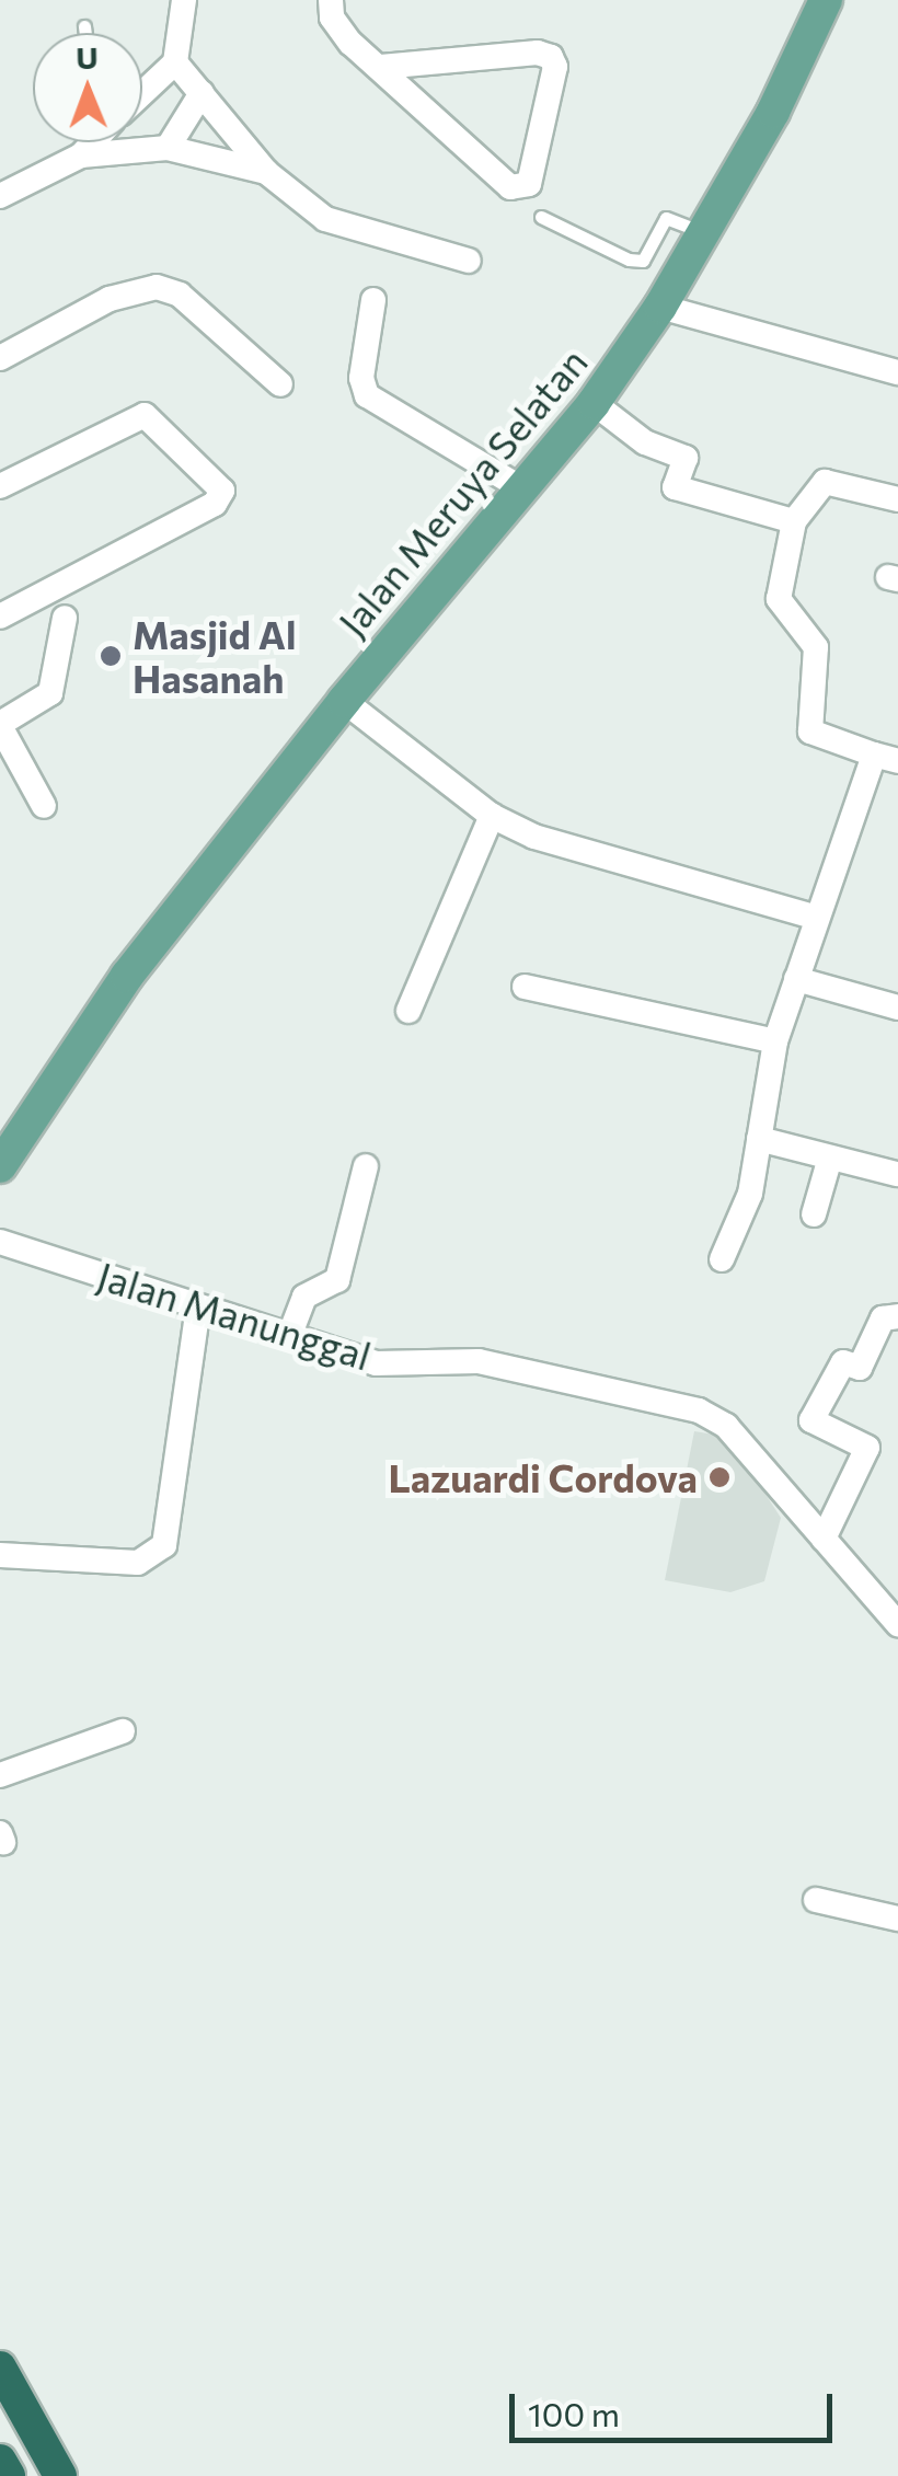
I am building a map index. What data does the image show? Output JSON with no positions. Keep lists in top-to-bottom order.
{
  "streets": {
    "main road": ["Jalan Meruya Selatan"],
    "street": ["Jalan Manunggal"]
  },
  "places": ["Masjid Al Hasanah", "Lazuardi Cordova"],
  "scale_bar": "100 m",
  "north": "top"
}
